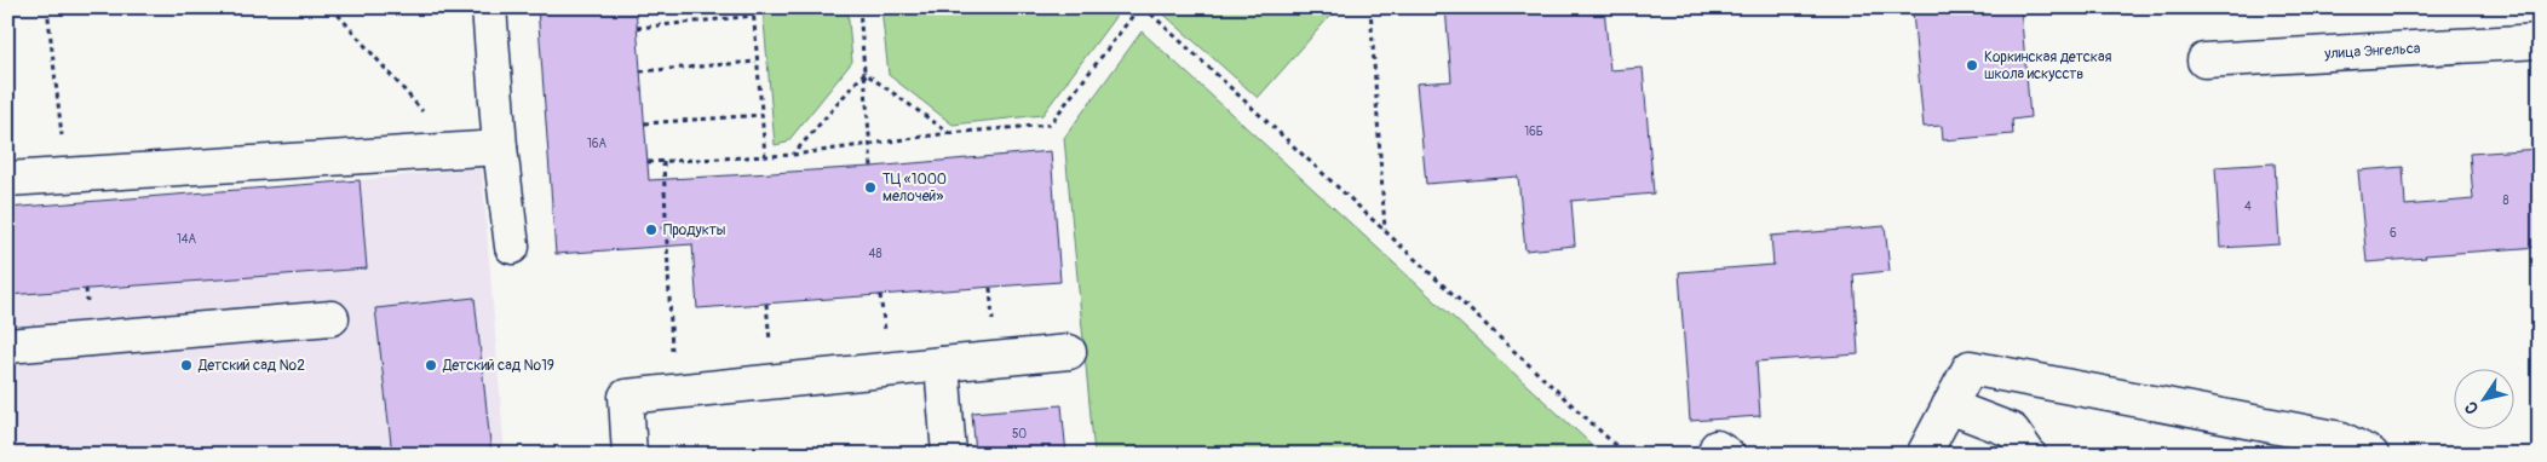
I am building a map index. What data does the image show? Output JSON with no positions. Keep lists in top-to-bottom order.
{
  "streets": {
    "street": ["улица Энгельса"]
  },
  "places": [
    "Коркинская детская школа искусств",
    "ТЦ «1000 мелочей»",
    "Продукты",
    "Детский сад №2",
    "Детский сад №19"
  ],
  "house_numbers": [
    "16Б",
    "16А",
    "8",
    "4",
    "6",
    "14А",
    "48",
    "50"
  ],
  "north": "bottom left"
}
